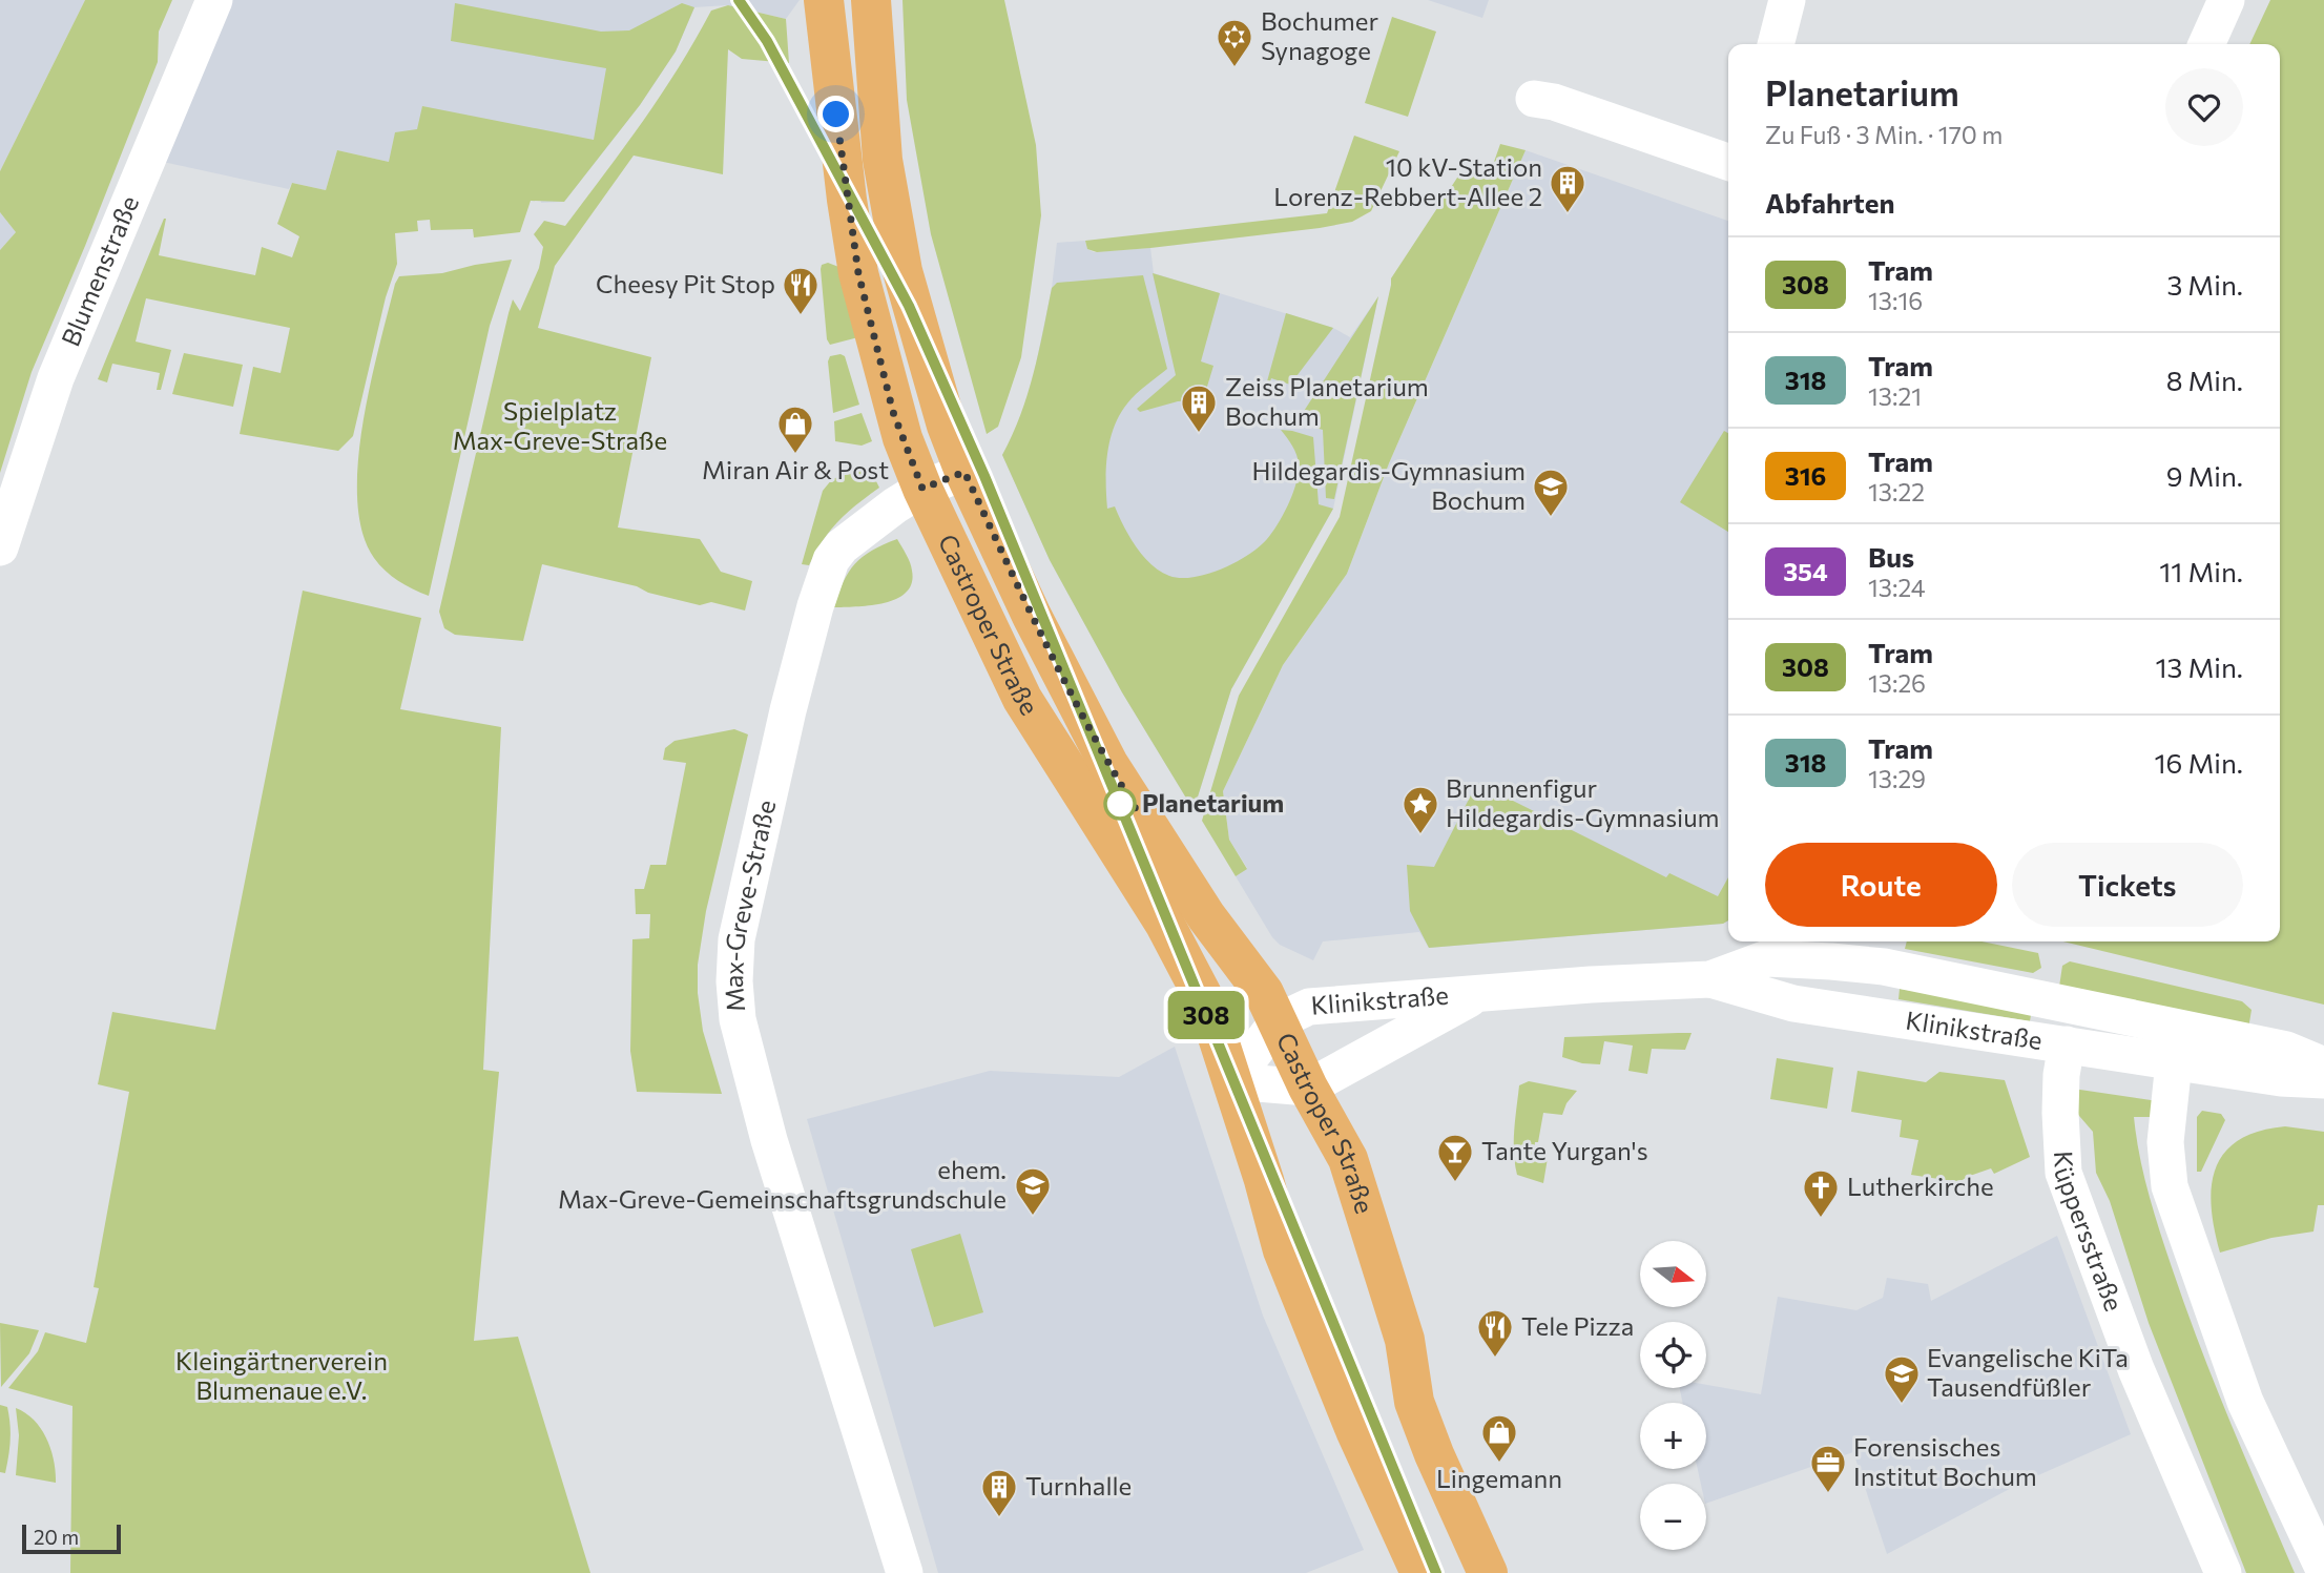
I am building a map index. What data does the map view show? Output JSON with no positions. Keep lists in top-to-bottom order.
{
  "streets": {
    "main road": ["Castroper Straße"],
    "street": [
      "Blumenstraße",
      "Max-Greve-Straße",
      "Klinikstraße",
      "Küppersstraße"
    ]
  },
  "crossings": [
    ["Castroper Straße", "Max-Greve-Straße"],
    ["Castroper Straße", "Klinikstraße"],
    ["Klinikstraße", "Küppersstraße"]
  ],
  "parks": ["Spielplatz Max-Greve-Straße", "Kleingärtnerverein Blumenaue e.V."],
  "places": {
    "synagogue": ["Bochumer Synagoge"],
    "building": ["10 kV-Station Lorenz-Rebbert-Allee 2", "Zeiss Planetarium Bochum", "Turnhalle"],
    "restaurant": ["Cheesy Pit Stop", "Tele Pizza"],
    "shop": ["Miran Air & Post", "Lingemann"],
    "school or university": ["Hildegardis-Gymnasium Bochum", "ehem. Max-Greve-Gemeinschaftsgrundschule", "Evangelische KiTa Tausendfüßler"],
    "other": ["Planetarium"],
    "place": ["Brunnenfigur Hildegardis-Gymnasium"],
    "bar": ["Tante Yurgan's"],
    "church": ["Lutherkirche"],
    "office": ["Forensisches Institut Bochum"]
  },
  "lines": ["tram line 308"],
  "scale_bar": "20 m",
  "north": "right",
  "page": {
    "on_map": "308",
    "heading": [
      ["Planetarium", "Zu Fuß · 3 Min. · 170 m"],
      "Abfahrten"
    ],
    "list": [
      {
        "mark": "308",
        "name": "Tram",
        "note": "13:16",
        "value": "3 Min."
      },
      {
        "mark": "318",
        "name": "Tram",
        "note": "13:21",
        "value": "8 Min."
      },
      {
        "mark": "316",
        "name": "Tram",
        "note": "13:22",
        "value": "9 Min."
      },
      {
        "mark": "354",
        "name": "Bus",
        "note": "13:24",
        "value": "11 Min."
      },
      {
        "mark": "308",
        "name": "Tram",
        "note": "13:26",
        "value": "13 Min."
      },
      {
        "mark": "318",
        "name": "Tram",
        "note": "13:29",
        "value": "16 Min."
      }
    ],
    "buttons": ["Route", "Tickets"],
    "map_buttons": ["+", "−"],
    "scale": "20 m"
  }
}
